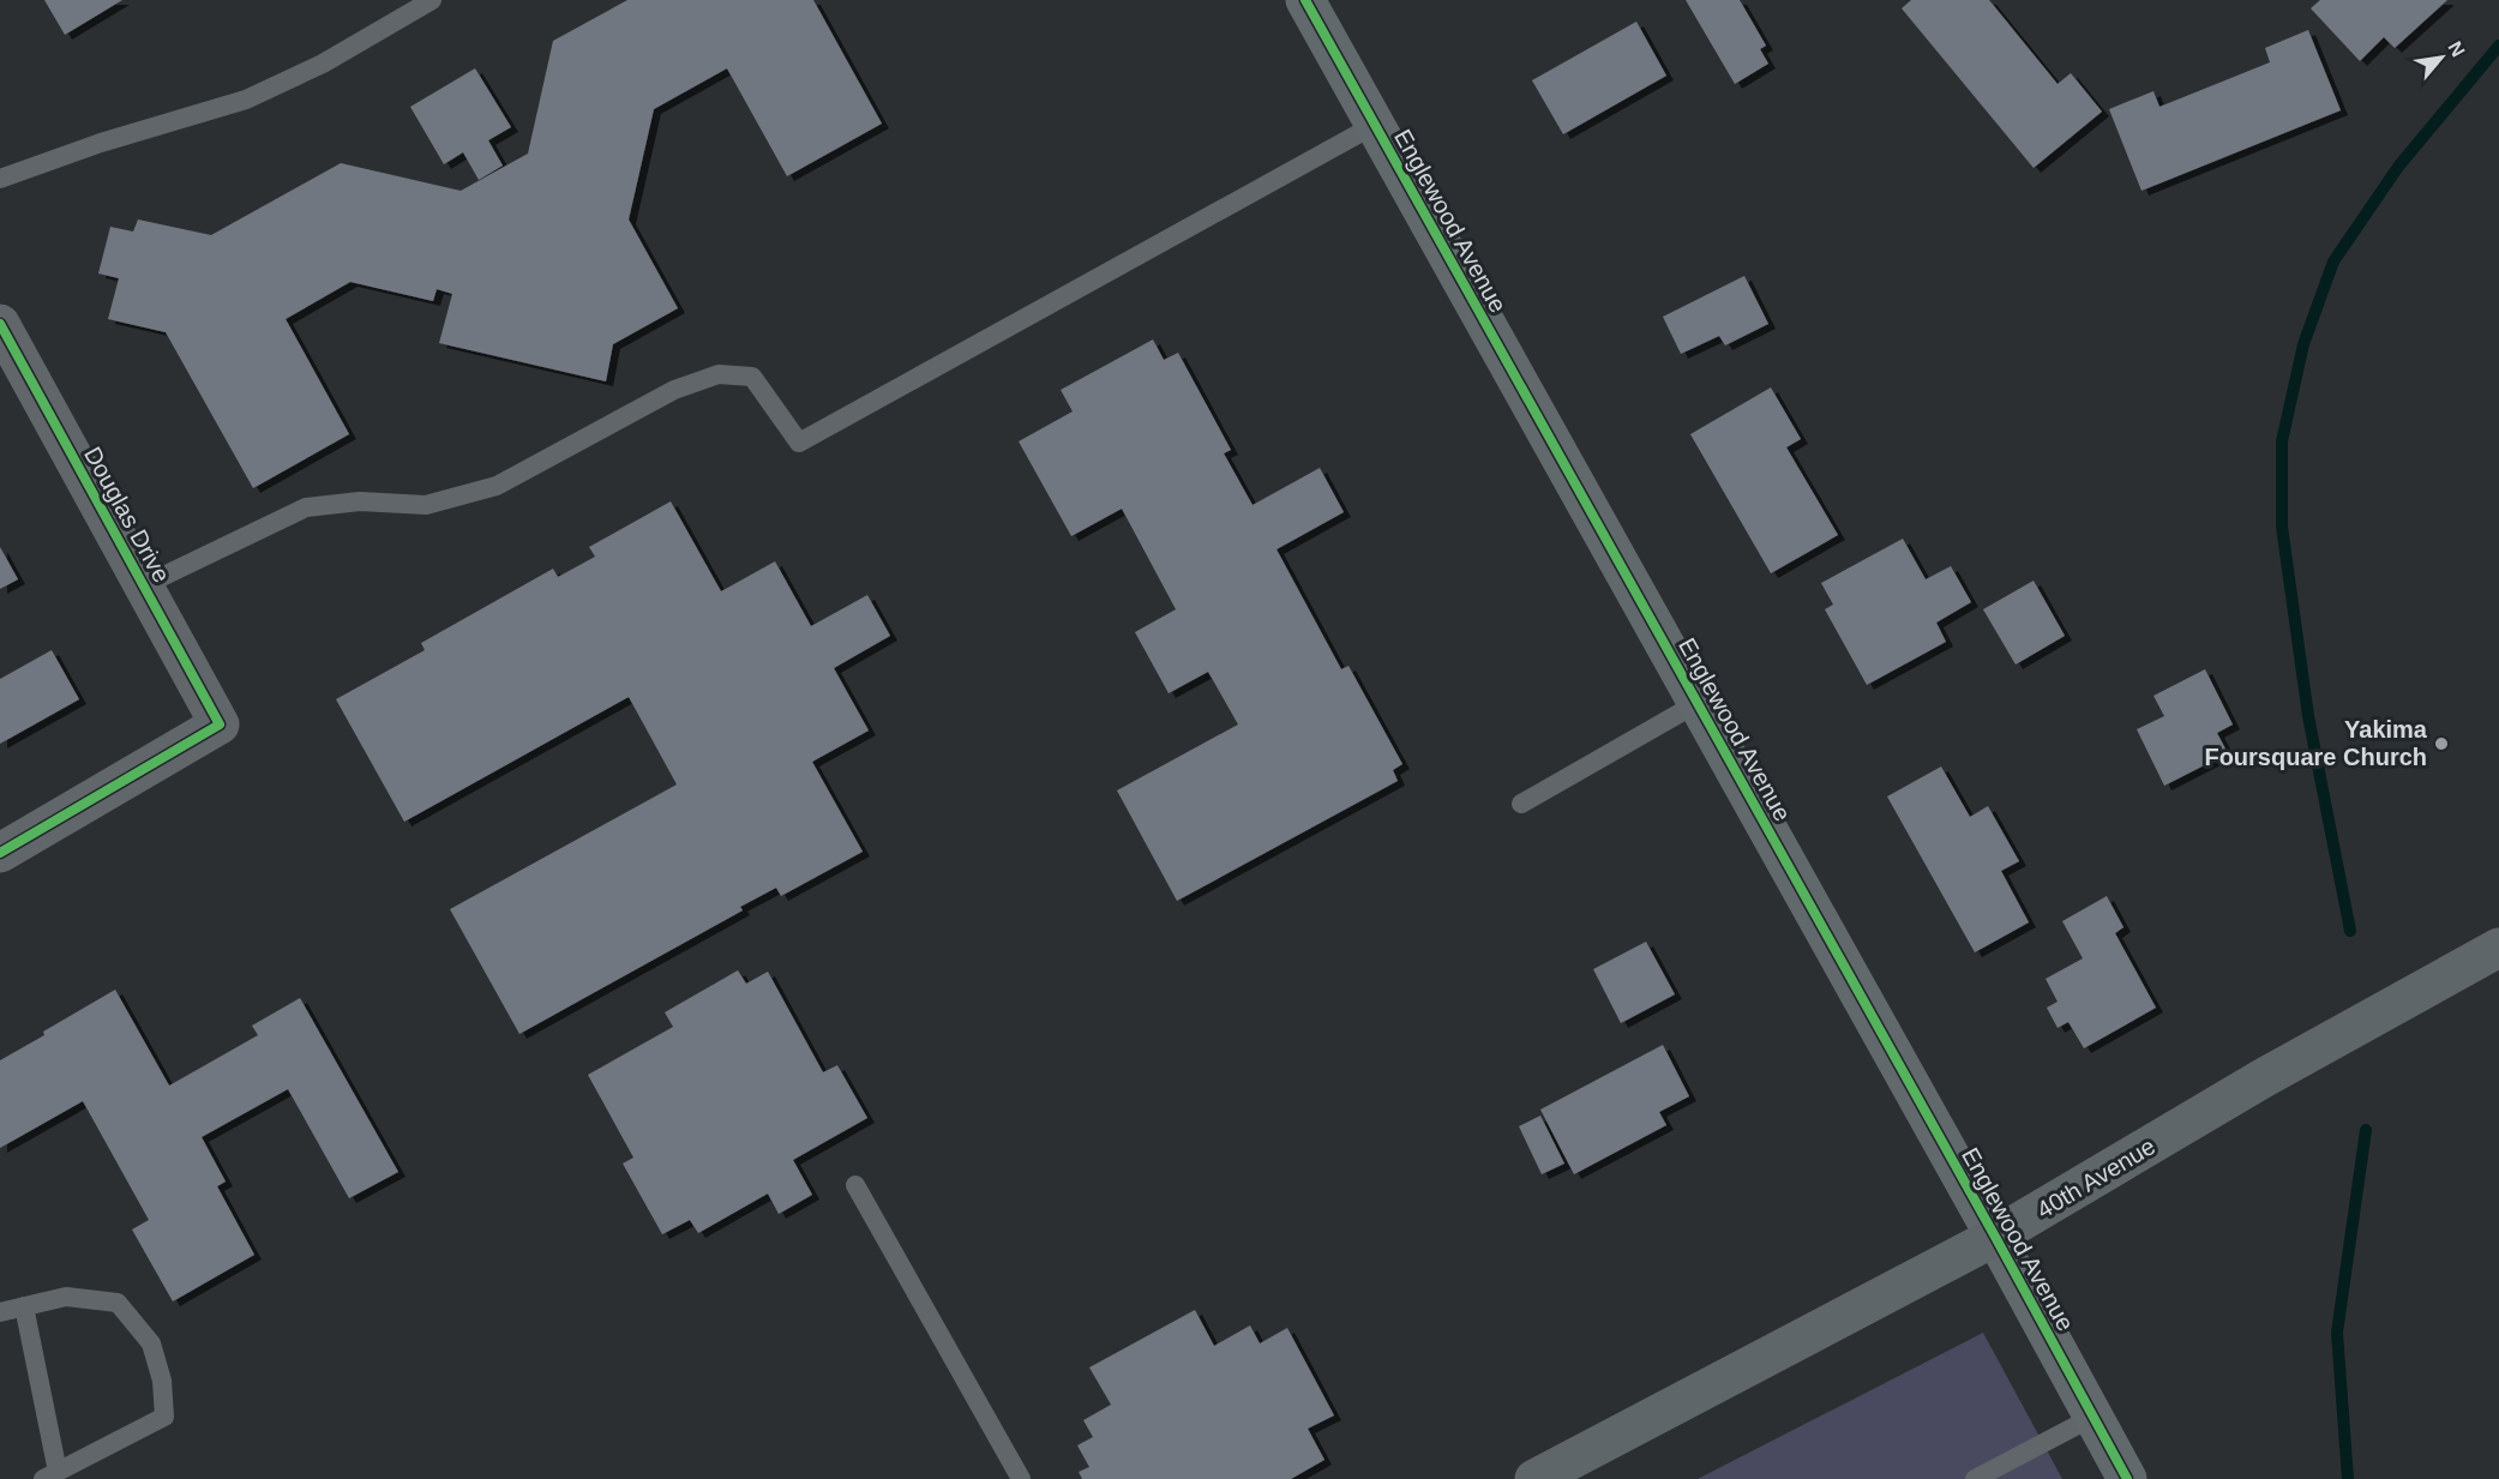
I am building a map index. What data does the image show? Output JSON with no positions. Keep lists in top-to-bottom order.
{
  "streets": {
    "main road": ["40th Avenue"],
    "street": ["Englewood Avenue", "Douglas Drive"]
  },
  "crossings": [
    ["Englewood Avenue", "40th Avenue"]
  ],
  "places": ["Yakima Foursquare Church"],
  "north": "top right"
}
